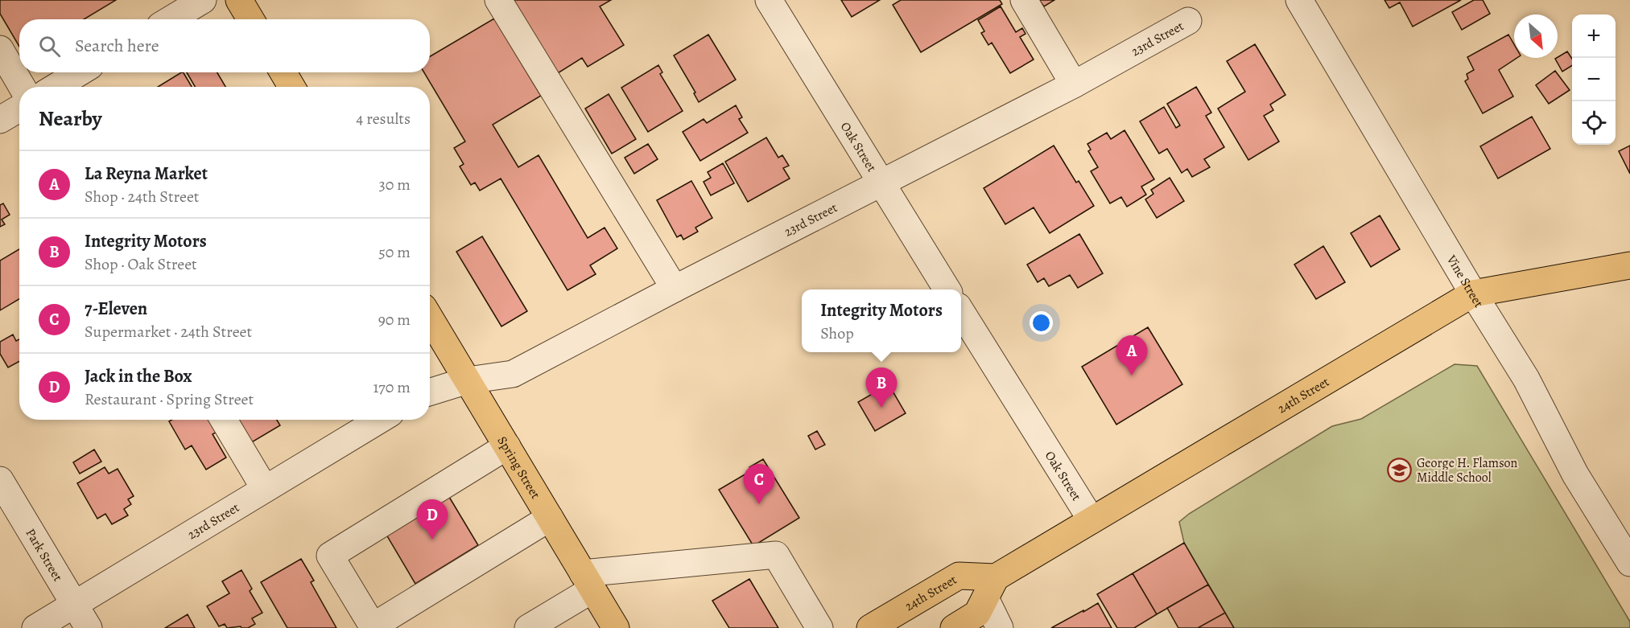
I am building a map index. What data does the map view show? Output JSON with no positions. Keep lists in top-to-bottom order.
{
  "streets": {
    "main road": ["24th Street", "Spring Street"],
    "street": [
      "23rd Street",
      "Oak Street",
      "Vine Street",
      "Park Street"
    ]
  },
  "crossings": [
    ["23rd Street", "Oak Street"],
    ["23rd Street", "Spring Street"],
    ["23rd Street", "Park Street"],
    ["Oak Street", "24th Street"],
    ["Vine Street", "24th Street"]
  ],
  "places": {
    "school or university": ["George H. Flamson Middle School"]
  },
  "north": "bottom right",
  "page": {
    "map_buttons": ["+", "−"],
    "search": "Search here",
    "heading": ["Nearby", "4 results"],
    "list": [
      {
        "mark": "A",
        "name": "La Reyna Market",
        "note": "Shop · 24th Street",
        "value": "30 m"
      },
      {
        "mark": "B",
        "name": "Integrity Motors",
        "note": "Shop · Oak Street",
        "value": "50 m"
      },
      {
        "mark": "C",
        "name": "7-Eleven",
        "note": "Supermarket · 24th Street",
        "value": "90 m"
      },
      {
        "mark": "D",
        "name": "Jack in the Box",
        "note": "Restaurant · Spring Street",
        "value": "170 m"
      }
    ],
    "popup": ["Integrity Motors", "Shop"],
    "pins": [
      "A",
      "B",
      "C",
      "D"
    ]
  }
}
